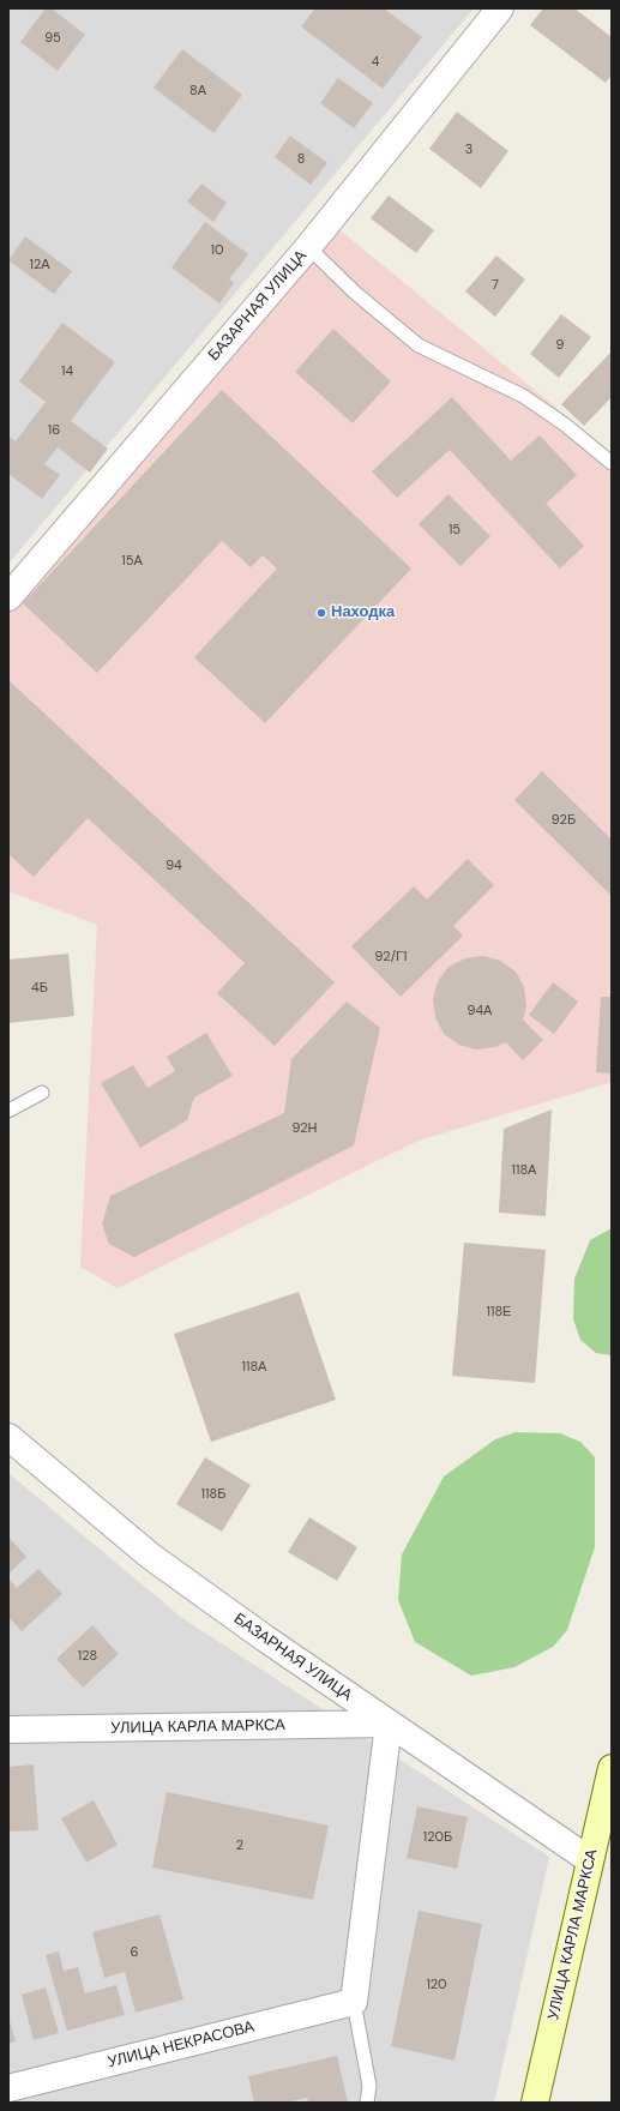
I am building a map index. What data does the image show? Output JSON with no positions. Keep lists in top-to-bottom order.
{
  "streets": {
    "main road": ["УЛИЦА КАРЛА МАРКСА"],
    "street": ["БАЗАРНАЯ УЛИЦА", "УЛИЦА НЕКРАСОВА"]
  },
  "crossings": [
    ["БАЗАРНАЯ УЛИЦА", "УЛИЦА КАРЛА МАРКСА"]
  ],
  "places": ["Находка"],
  "house_numbers": [
    "95",
    "4",
    "8А",
    "3",
    "8",
    "10",
    "12А",
    "7",
    "9",
    "14",
    "16",
    "15",
    "15А",
    "92Б",
    "94",
    "92/Г1",
    "4Б",
    "94А",
    "92Н",
    "118А",
    "118Е",
    "118А",
    "118Б",
    "128",
    "120Б",
    "2",
    "6",
    "120"
  ]
}
